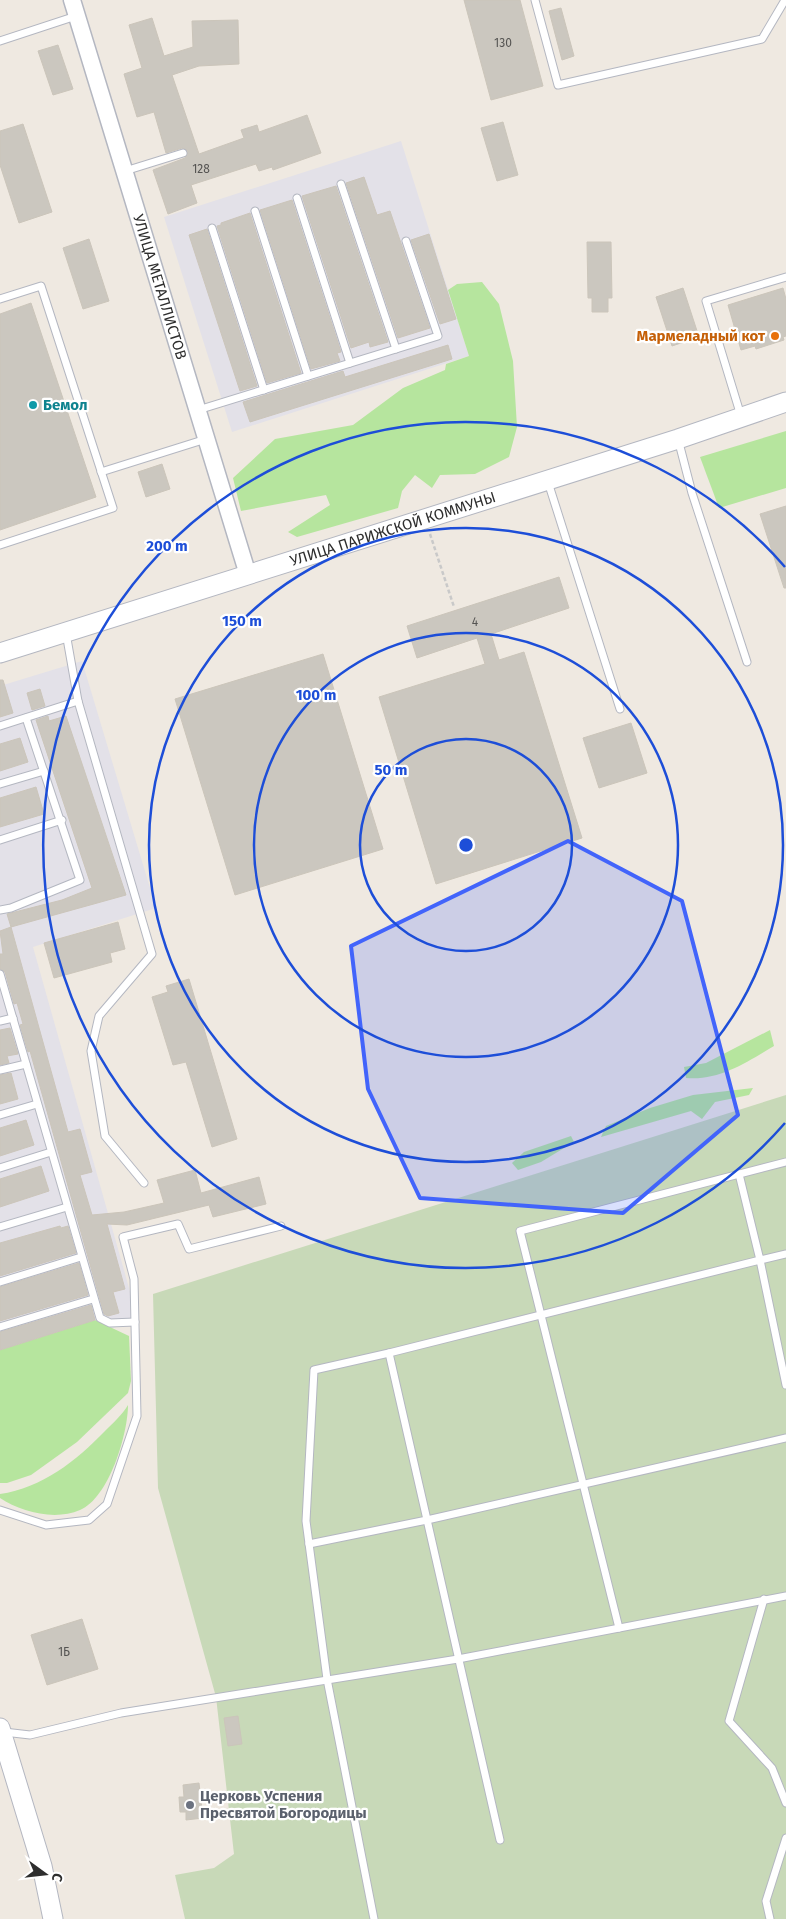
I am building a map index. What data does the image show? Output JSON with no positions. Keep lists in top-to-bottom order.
{
  "streets": {
    "main road": ["УЛИЦА ПАРИЖСКОЙ КОММУНЫ"],
    "street": ["УЛИЦА МЕТАЛЛИСТОВ"]
  },
  "crossings": [
    ["УЛИЦА МЕТАЛЛИСТОВ", "УЛИЦА ПАРИЖСКОЙ КОММУНЫ"]
  ],
  "places": ["Мармеладный кот", "Бемол", "Церковь Успения Пресвятой Богородицы"],
  "house_numbers": [
    "130",
    "128",
    "4",
    "1Б"
  ],
  "north": "right",
  "rings": [
    "200 m",
    "150 m",
    "100 m",
    "50 m"
  ]
}
